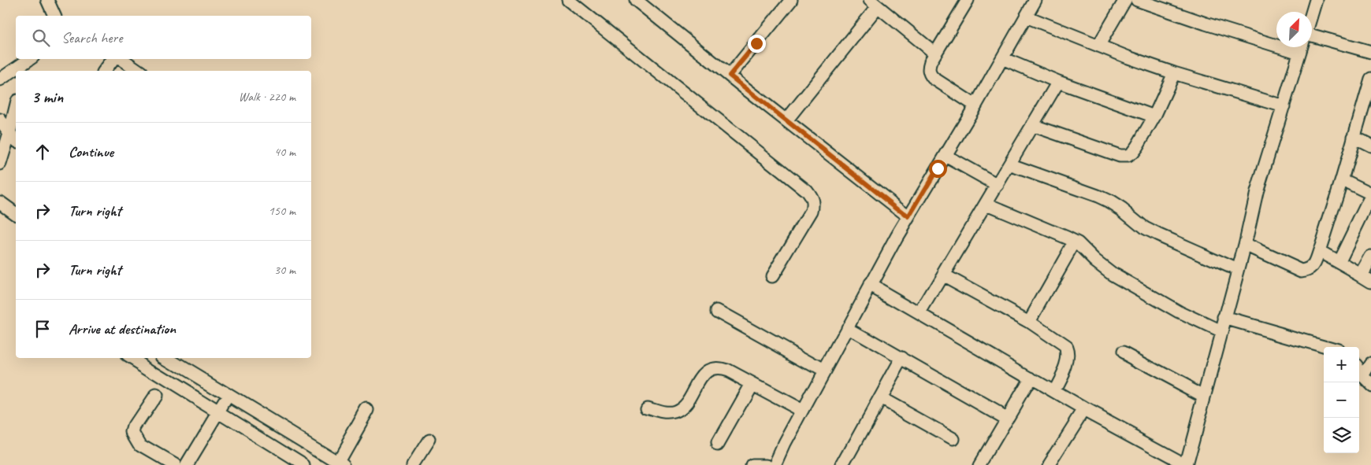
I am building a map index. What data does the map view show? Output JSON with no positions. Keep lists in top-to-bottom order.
{
  "north": "top right",
  "page": {
    "search": "Search here",
    "heading": ["3 min", "Walk · 220 m"],
    "list": [
      ["Continue", "40 m"],
      ["Turn right", "150 m"],
      ["Turn right", "30 m"],
      "Arrive at destination"
    ],
    "map_buttons": ["+", "−"]
  }
}
